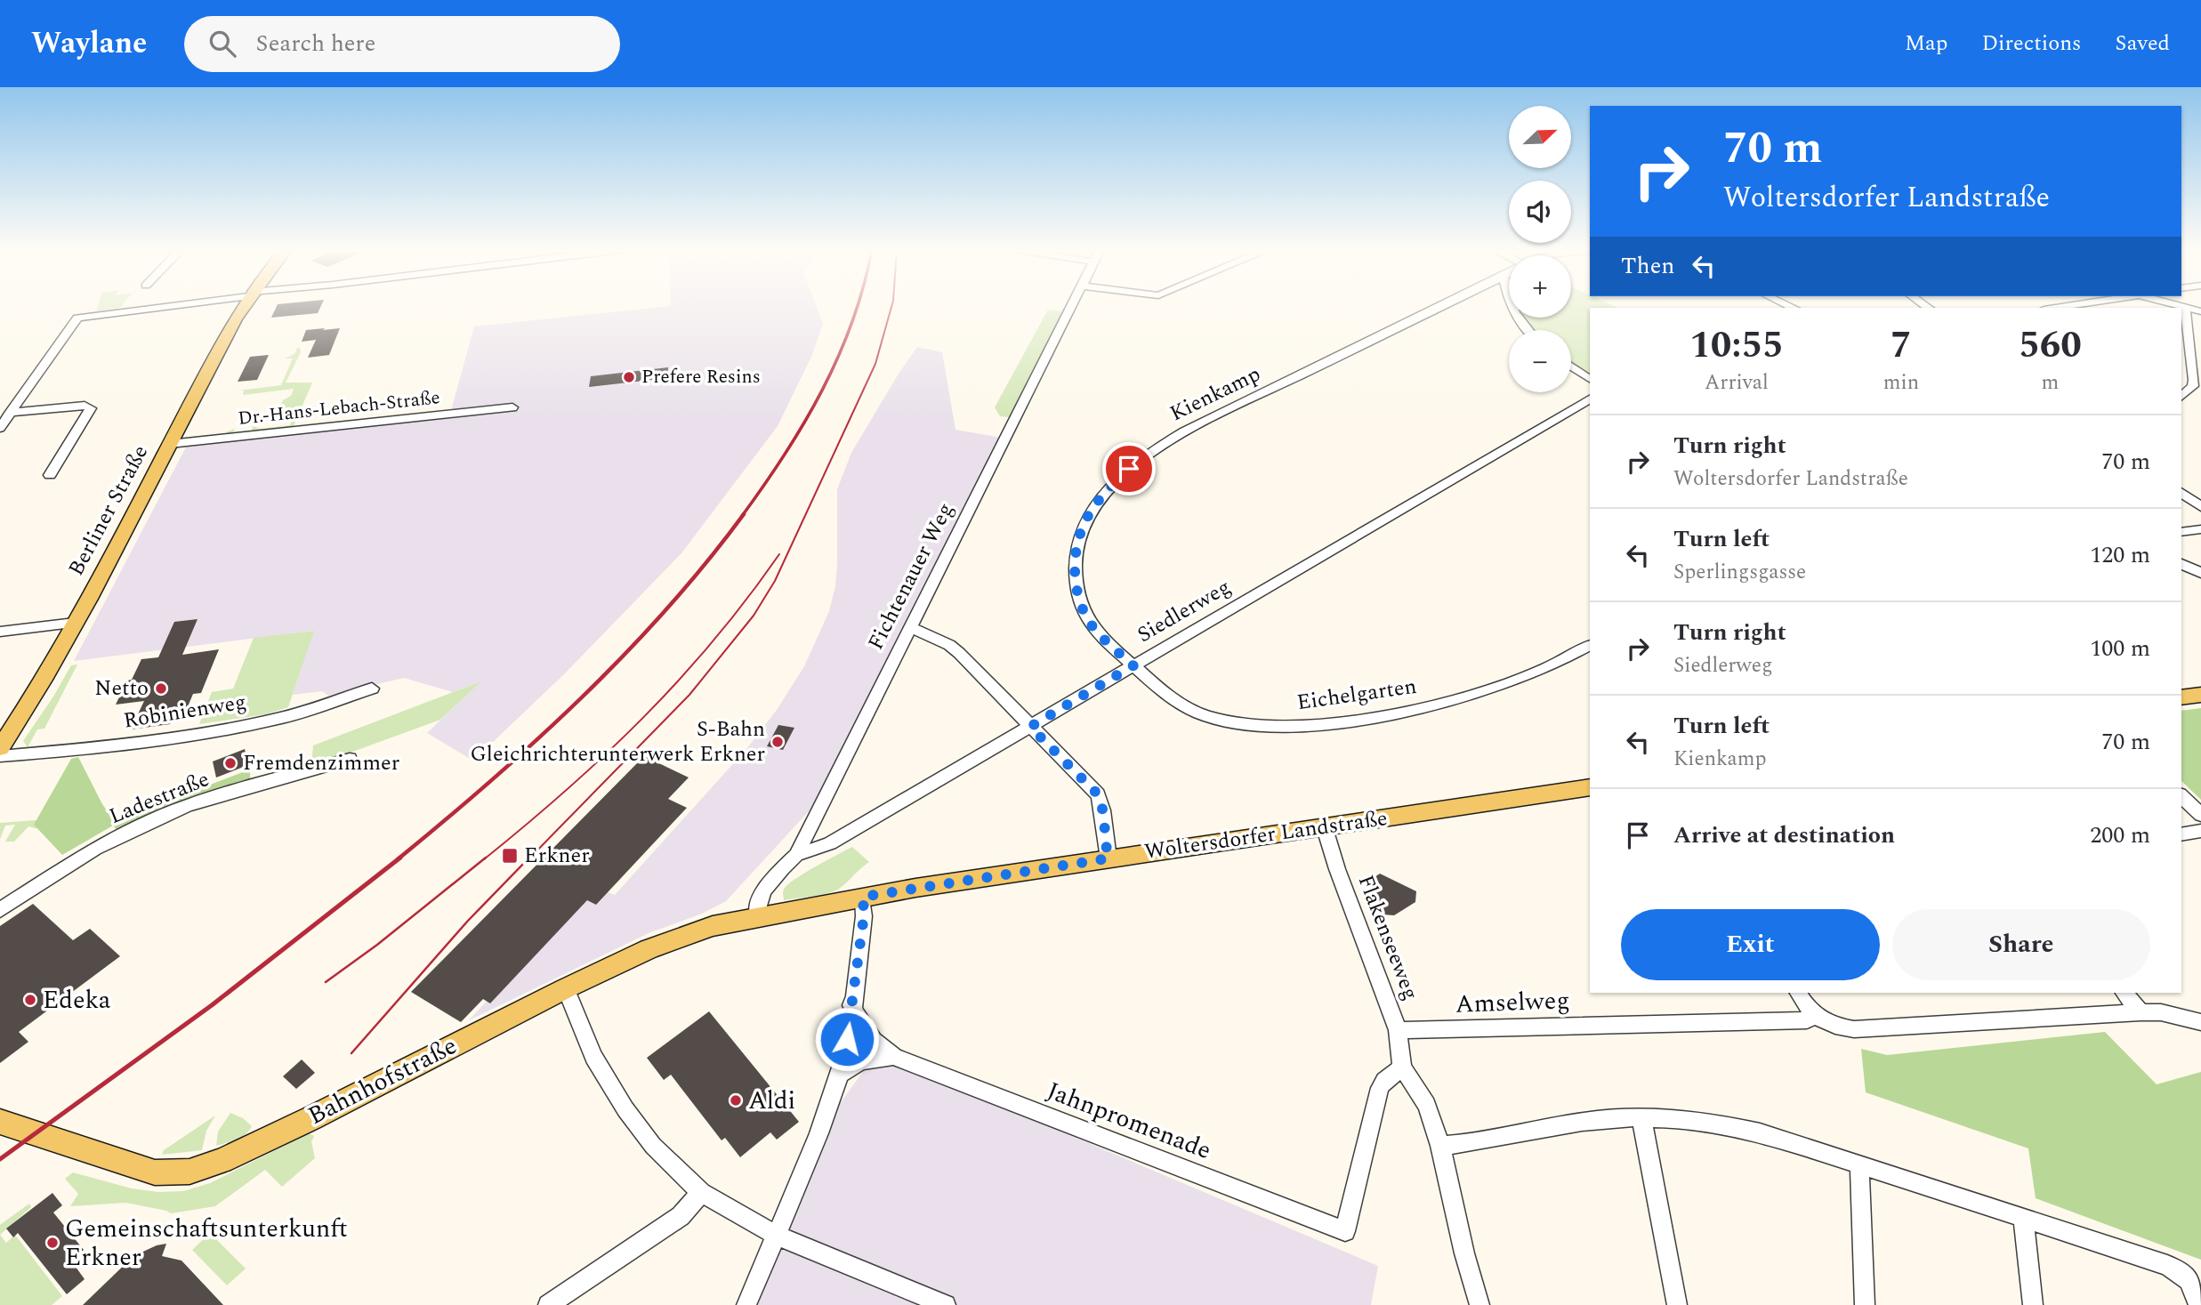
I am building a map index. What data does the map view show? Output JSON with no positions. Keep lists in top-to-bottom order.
{
  "streets": {
    "main road": ["Berliner Straße", "Woltersdorfer Landstraße", "Bahnhofstraße"],
    "street": [
      "Kienkamp",
      "Dr.-Hans-Lebach-Straße",
      "Fichtenauer Weg",
      "Siedlerweg",
      "Eichelgarten",
      "Robinienweg",
      "Ladestraße",
      "Flakenseeweg",
      "Amselweg",
      "Jahnpromenade"
    ]
  },
  "crossings": [
    ["Kienkamp", "Siedlerweg"],
    ["Kienkamp", "Eichelgarten"],
    ["Dr.-Hans-Lebach-Straße", "Berliner Straße"],
    ["Fichtenauer Weg", "Siedlerweg"],
    ["Fichtenauer Weg", "Woltersdorfer Landstraße"],
    ["Fichtenauer Weg", "Bahnhofstraße"],
    ["Siedlerweg", "Eichelgarten"],
    ["Woltersdorfer Landstraße", "Flakenseeweg"],
    ["Woltersdorfer Landstraße", "Bahnhofstraße"],
    ["Flakenseeweg", "Amselweg"],
    ["Flakenseeweg", "Jahnpromenade"]
  ],
  "places": {
    "other": [
      "Prefere Resins",
      "Netto",
      "S-Bahn Gleichrichterunterwerk Erkner",
      "Fremdenzimmer",
      "Edeka",
      "Aldi",
      "Gemeinschaftsunterkunft Erkner"
    ],
    "transit": ["Erkner"]
  },
  "north": "top right",
  "page": {
    "header": "Waylane",
    "search": "Search here",
    "nav": ["Map", "Directions", "Saved"],
    "map_buttons": ["+", "−"],
    "turn": ["70 m", "Woltersdorfer Landstraße"],
    "then": "Then",
    "eta": [
      "10:55",
      "Arrival",
      "7",
      "min",
      "560",
      "m"
    ],
    "list": [
      {
        "name": "Turn right",
        "note": "Woltersdorfer Landstraße",
        "value": "70 m"
      },
      {
        "name": "Turn left",
        "note": "Sperlingsgasse",
        "value": "120 m"
      },
      {
        "name": "Turn right",
        "note": "Siedlerweg",
        "value": "100 m"
      },
      {
        "name": "Turn left",
        "note": "Kienkamp",
        "value": "70 m"
      },
      {
        "name": "Arrive at destination",
        "value": "200 m"
      }
    ],
    "buttons": ["Exit", "Share"]
  }
}
